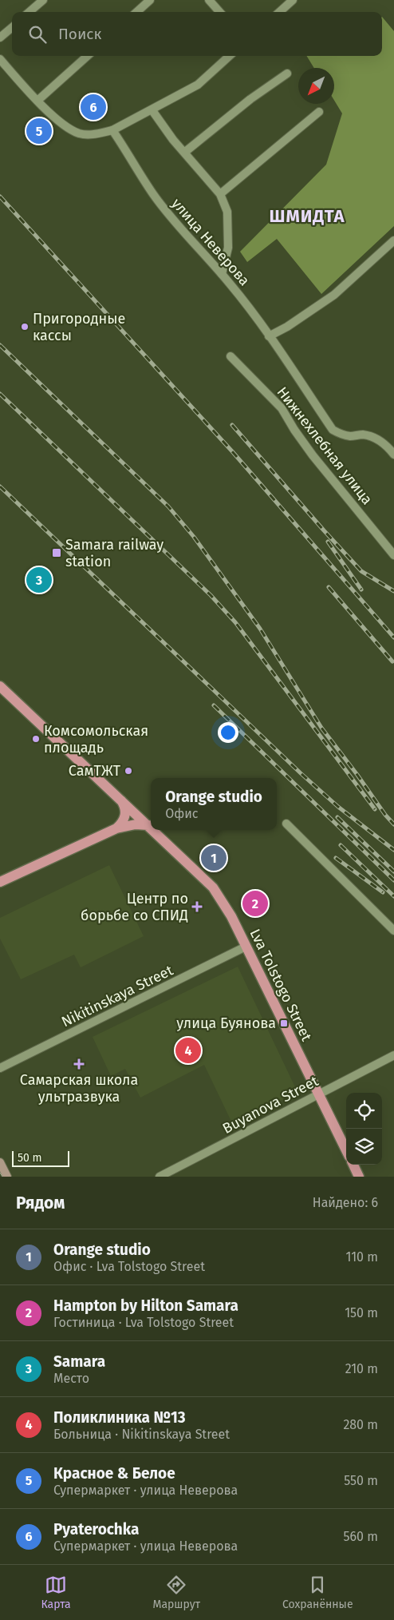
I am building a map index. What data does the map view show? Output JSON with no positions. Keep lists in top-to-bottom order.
{
  "streets": {
    "main road": ["Lva Tolstogo Street"],
    "street": [
      "улица Неверова",
      "Нижнехлебная улица",
      "Nikitinskaya Street",
      "Buyanova Street"
    ]
  },
  "crossings": [
    ["Lva Tolstogo Street", "Nikitinskaya Street"],
    ["Lva Tolstogo Street", "Buyanova Street"]
  ],
  "districts": ["ШМИДТА"],
  "places": {
    "other": ["Пригородные кассы", "Комсомольская площадь", "СамТЖТ"],
    "transit": ["Samara railway station", "улица Буянова"],
    "health": ["Центр по борьбе со СПИД", "Самарская школа ультразвука"]
  },
  "scale_bar": "50 m",
  "north": "bottom left",
  "page": {
    "search": "Поиск",
    "pins": [
      "6",
      "5",
      "3",
      "1",
      "2",
      "4"
    ],
    "popup": ["Orange studio", "Офис"],
    "scale": "50 m",
    "heading": ["Рядом", "Найдено: 6"],
    "list": [
      {
        "mark": "1",
        "name": "Orange studio",
        "note": "Офис · Lva Tolstogo Street",
        "value": "110 m"
      },
      {
        "mark": "2",
        "name": "Hampton by Hilton Samara",
        "note": "Гостиница · Lva Tolstogo Street",
        "value": "150 m"
      },
      {
        "mark": "3",
        "name": "Samara",
        "note": "Место",
        "value": "210 m"
      },
      {
        "mark": "4",
        "name": "Поликлиника №13",
        "note": "Больница · Nikitinskaya Street",
        "value": "280 m"
      },
      {
        "mark": "5",
        "name": "Красное & Белое",
        "note": "Супермаркет · улица Неверова",
        "value": "550 m"
      },
      {
        "mark": "6",
        "name": "Pyaterochka",
        "note": "Супермаркет · улица Неверова",
        "value": "560 m"
      }
    ],
    "nav": ["Карта", "Маршрут", "Сохранённые"]
  }
}
